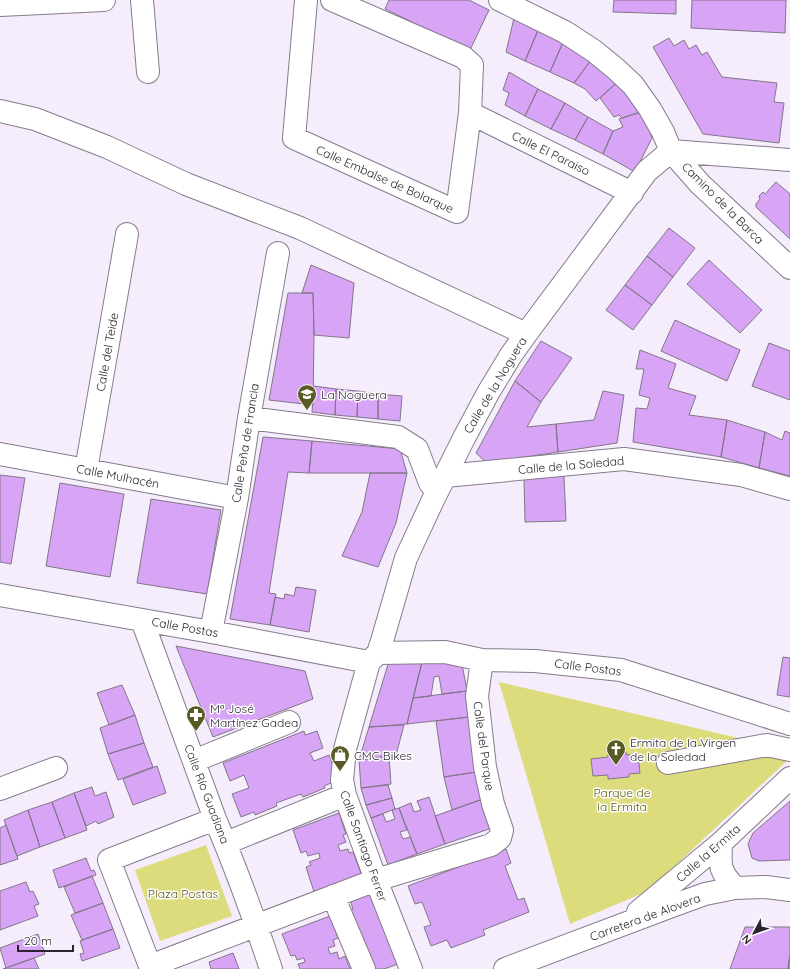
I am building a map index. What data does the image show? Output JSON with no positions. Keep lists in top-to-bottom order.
{
  "streets": {
    "street": [
      "Calle El Paraiso",
      "Calle Embalse de Bolarque",
      "Camino de la Barca",
      "Calle del Teide",
      "Calle de la Noguera",
      "Calle Peña de Francia",
      "Calle de la Soledad",
      "Calle Mulhacén",
      "Calle Postas",
      "Calle del Parque",
      "Calle Río Guadiana",
      "Calle Santiago Ferrer",
      "Calle la Ermita",
      "Carretera de Alovera"
    ]
  },
  "crossings": [
    ["Calle El Paraiso", "Calle Embalse de Bolarque"],
    ["Calle El Paraiso", "Calle de la Noguera"],
    ["Camino de la Barca", "Calle de la Noguera"],
    ["Calle del Teide", "Calle Mulhacén"],
    ["Calle de la Noguera", "Calle de la Soledad"],
    ["Calle de la Noguera", "Calle Postas"],
    ["Calle de la Noguera", "Calle Santiago Ferrer"],
    ["Calle Peña de Francia", "Calle Mulhacén"],
    ["Calle Peña de Francia", "Calle Postas"],
    ["Calle Postas", "Calle del Parque"],
    ["Calle Postas", "Calle Río Guadiana"],
    ["Calle Postas", "Calle Santiago Ferrer"],
    ["Calle del Parque", "Calle Santiago Ferrer"],
    ["Calle la Ermita", "Carretera de Alovera"]
  ],
  "parks": ["Parque de la Ermita", "Plaza Postas"],
  "places": {
    "school or university": ["La Noguera"],
    "pharmacy": ["Mª José Martínez Gadea"],
    "church": ["Ermita de la Virgen de la Soledad"],
    "shop": ["CMC Bikes"]
  },
  "scale_bar": "20 m",
  "north": "bottom left"
}
